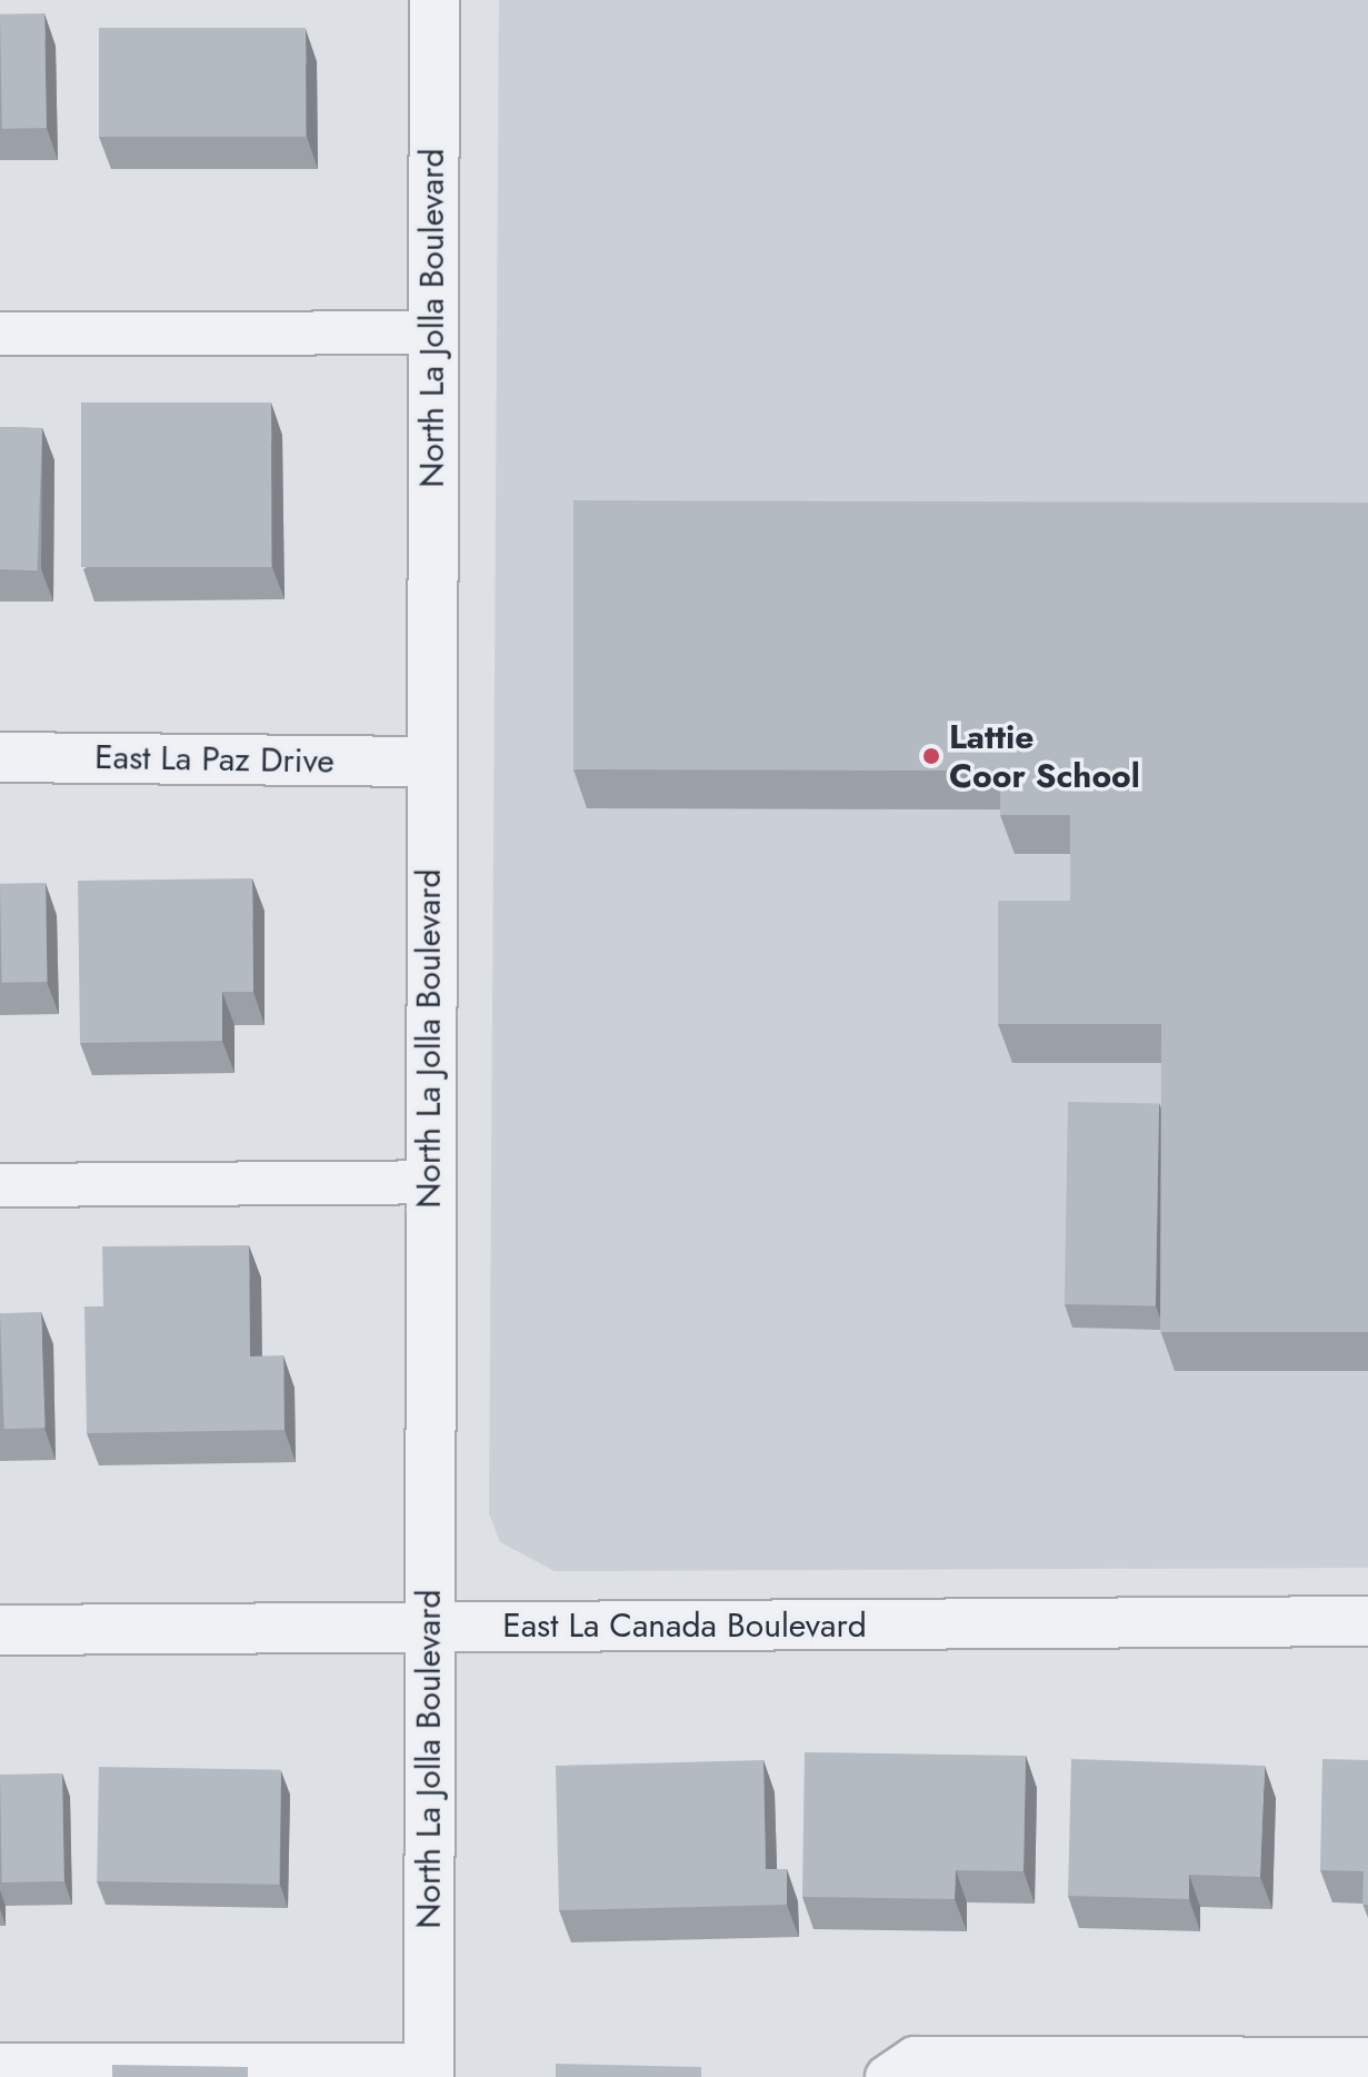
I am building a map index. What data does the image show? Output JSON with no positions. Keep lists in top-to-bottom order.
{
  "streets": {
    "street": ["North La Jolla Boulevard", "East La Paz Drive", "East La Canada Boulevard"]
  },
  "crossings": [
    ["North La Jolla Boulevard", "East La Paz Drive"],
    ["North La Jolla Boulevard", "East La Canada Boulevard"]
  ],
  "places": ["Lattie Coor School"]
}
